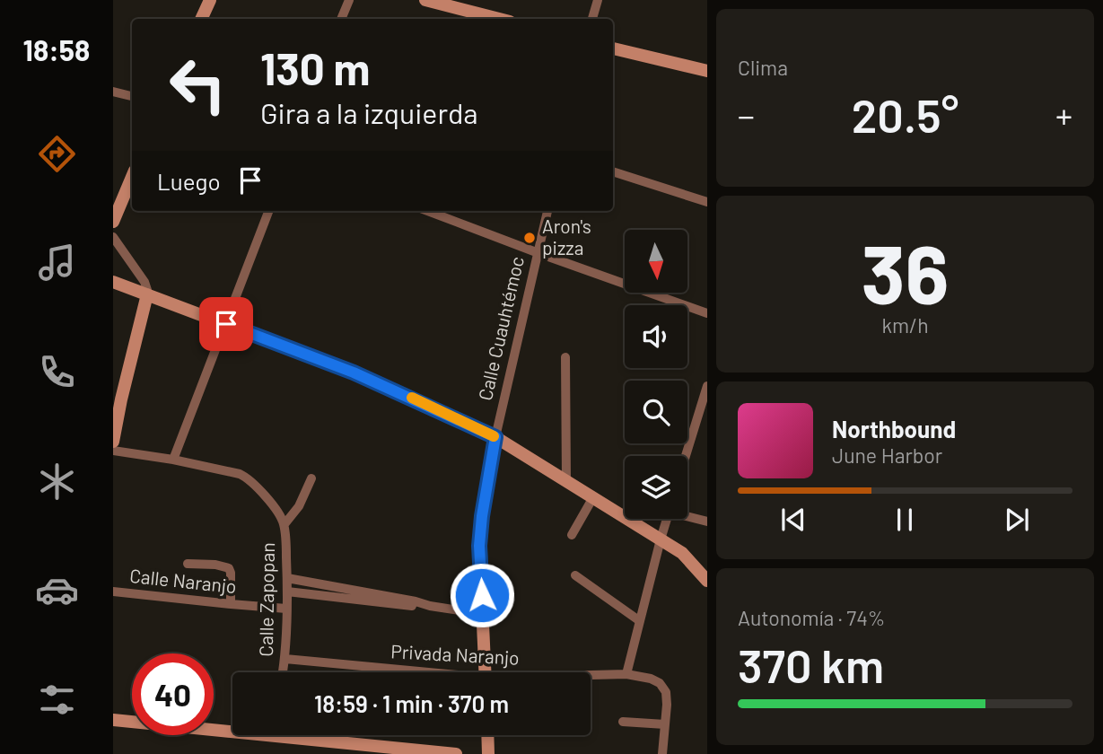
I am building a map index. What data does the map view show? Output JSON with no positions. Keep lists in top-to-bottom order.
{
  "streets": {
    "street": [
      "Calle Cuauhtémoc",
      "Calle Naranjo",
      "Calle Zapopan",
      "Privada Naranjo"
    ]
  },
  "crossings": [
    ["Calle Naranjo", "Calle Zapopan"],
    ["Calle Zapopan", "Privada Naranjo"]
  ],
  "places": ["Aron's pizza"],
  "north": "bottom",
  "page": {
    "tabs": "18:58",
    "tile": [
      "Clima",
      ["36", "km/h"],
      ["Autonomía · 74%", "370 km"]
    ],
    "turn": ["130 m", "Gira a la izquierda"],
    "heat": ["−", "20.5°", "+"],
    "then": "Luego",
    "song": ["Northbound", "June Harbor"],
    "limit": "40",
    "trip": "18:59 · 1 min · 370 m"
  }
}
